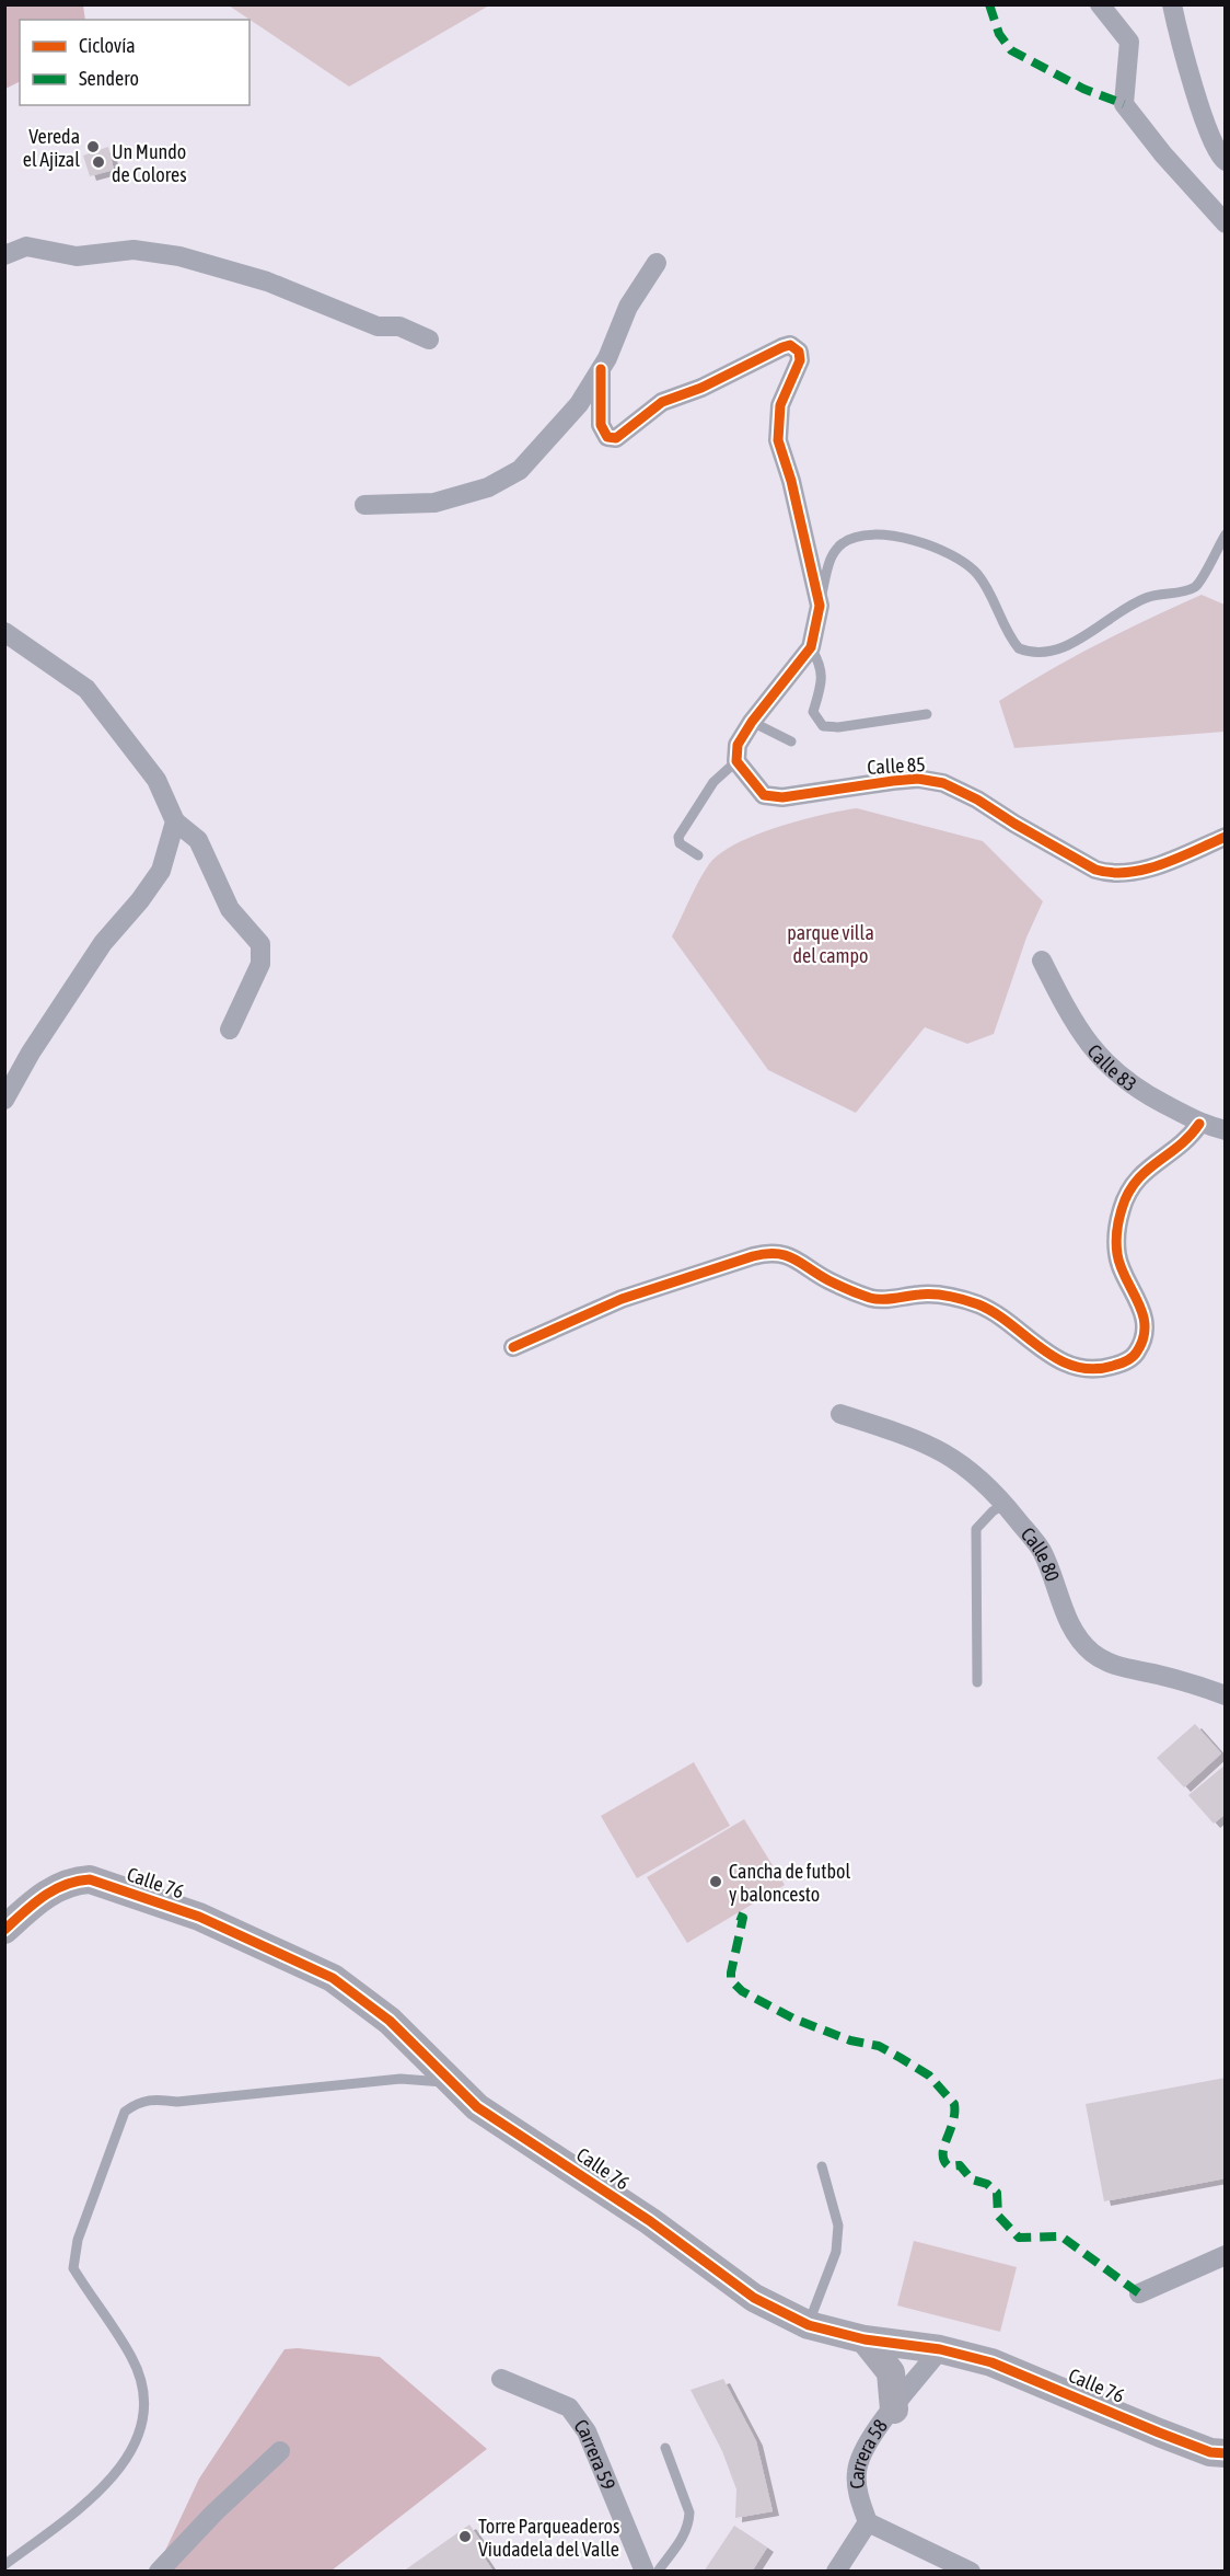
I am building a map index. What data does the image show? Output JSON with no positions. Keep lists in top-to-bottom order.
{
  "streets": {
    "street": [
      "Calle 85",
      "Calle 83",
      "Calle 80",
      "Calle 76",
      "Carrera 59",
      "Carrera 58"
    ]
  },
  "crossings": [
    ["Calle 76", "Carrera 58"]
  ],
  "parks": ["parque villa del campo"],
  "places": [
    "Vereda el Ajizal",
    "Un Mundo de Colores",
    "Cancha de futbol y baloncesto",
    "Torre Parqueaderos Viudadela del Valle"
  ],
  "legend": ["Ciclovía", "Sendero"]
}
